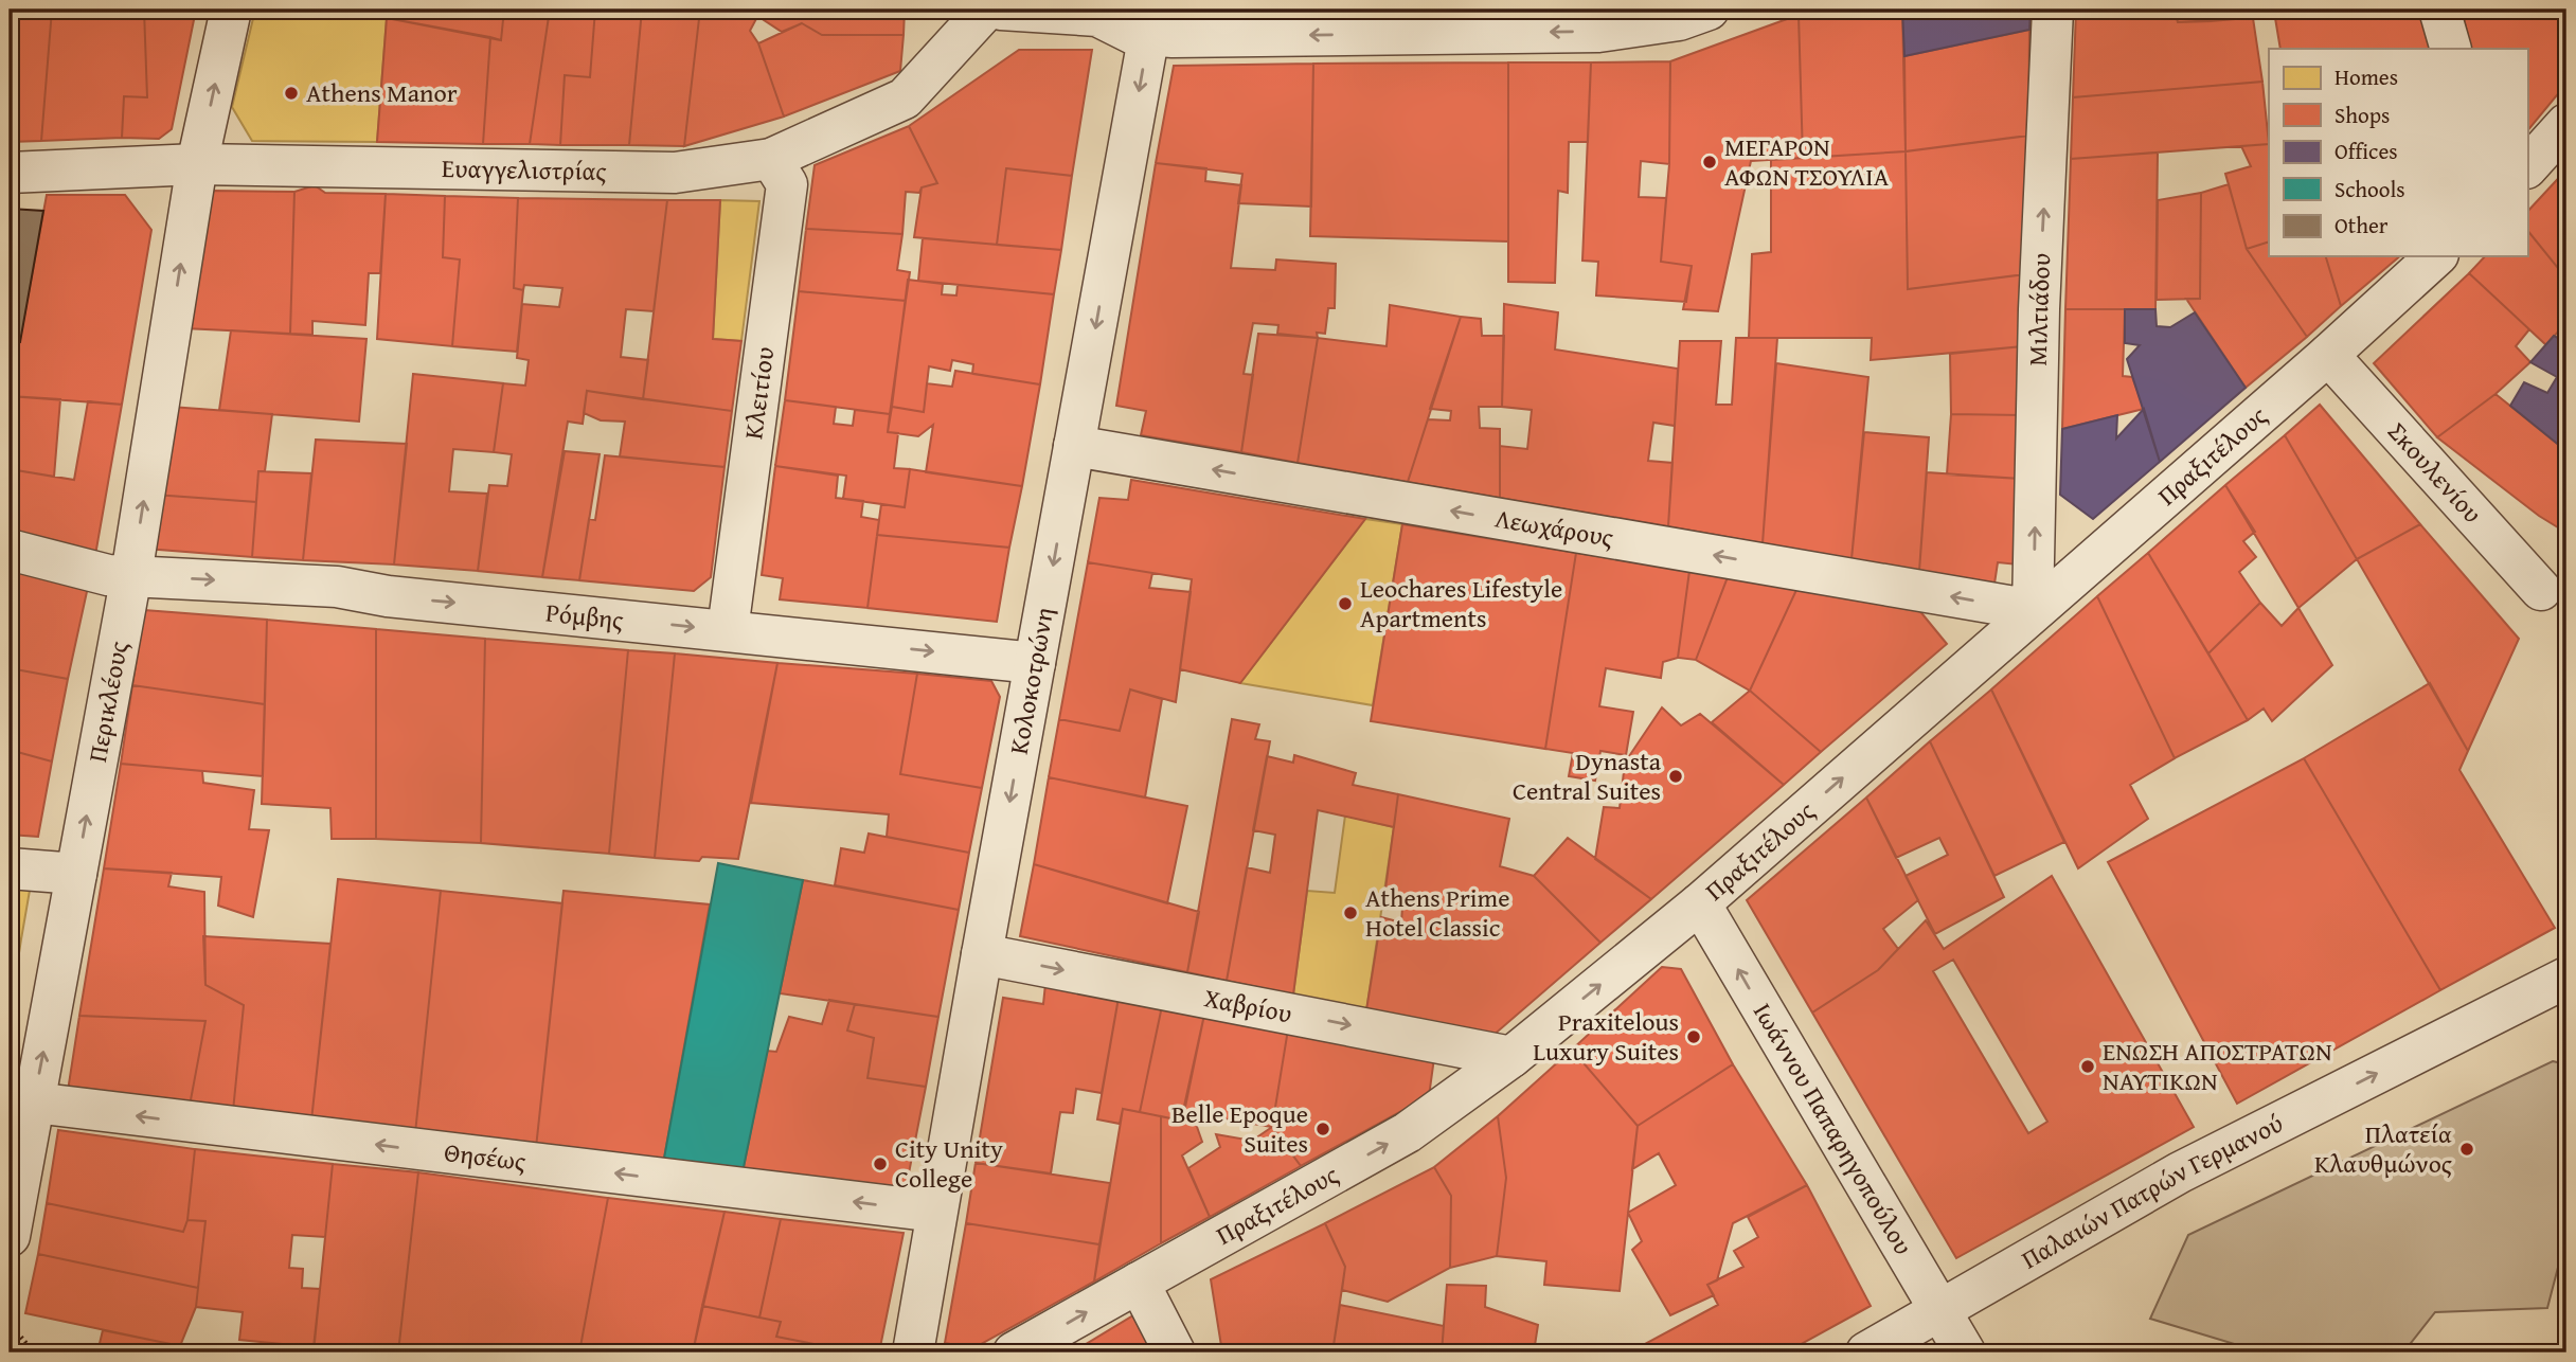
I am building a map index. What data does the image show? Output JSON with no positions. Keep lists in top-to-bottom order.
{
  "streets": {
    "street": [
      "Ευαγγελιστρίας",
      "Μιλτιάδου",
      "Κλειτίου",
      "Πραξιτέλους",
      "Σκουλενίου",
      "Λεωχάρους",
      "Ρόμβης",
      "Κολοκοτρώνη",
      "Περικλέους",
      "Χαβρίου",
      "Ιωάννου Παπαρηγοπούλου",
      "Θησέως",
      "Παλαιών Πατρών Γερμανού"
    ]
  },
  "crossings": [
    ["Ευαγγελιστρίας", "Κλειτίου"],
    ["Ευαγγελιστρίας", "Περικλέους"],
    ["Μιλτιάδου", "Πραξιτέλους"],
    ["Μιλτιάδου", "Λεωχάρους"],
    ["Κλειτίου", "Ρόμβης"],
    ["Πραξιτέλους", "Σκουλενίου"],
    ["Πραξιτέλους", "Λεωχάρους"],
    ["Πραξιτέλους", "Χαβρίου"],
    ["Πραξιτέλους", "Ιωάννου Παπαρηγοπούλου"],
    ["Λεωχάρους", "Κολοκοτρώνη"],
    ["Ρόμβης", "Κολοκοτρώνη"],
    ["Ρόμβης", "Περικλέους"],
    ["Κολοκοτρώνη", "Χαβρίου"],
    ["Κολοκοτρώνη", "Θησέως"],
    ["Περικλέους", "Θησέως"],
    ["Ιωάννου Παπαρηγοπούλου", "Παλαιών Πατρών Γερμανού"]
  ],
  "one_way": [
    "Μιλτιάδου",
    "Πραξιτέλους",
    "Λεωχάρους",
    "Ρόμβης",
    "Κολοκοτρώνη",
    "Περικλέους",
    "Χαβρίου",
    "Ιωάννου Παπαρηγοπούλου",
    "Θησέως",
    "Παλαιών Πατρών Γερμανού"
  ],
  "places": [
    "Athens Manor",
    "ΜΕΓΑΡΟΝ ΑΦΩΝ ΤΣΟΥΛΙΑ",
    "Leochares Lifestyle Apartments",
    "Dynasta Central Suites",
    "Athens Prime Hotel Classic",
    "Praxitelous Luxury Suites",
    "ΕΝΩΣΗ ΑΠΟΣΤΡΑΤΩΝ ΝΑΥΤΙΚΩΝ",
    "Belle Epoque Suites",
    "Πλατεία Κλαυθμώνος",
    "City Unity College"
  ],
  "legend": [
    "Homes",
    "Shops",
    "Offices",
    "Schools",
    "Other"
  ]
}
